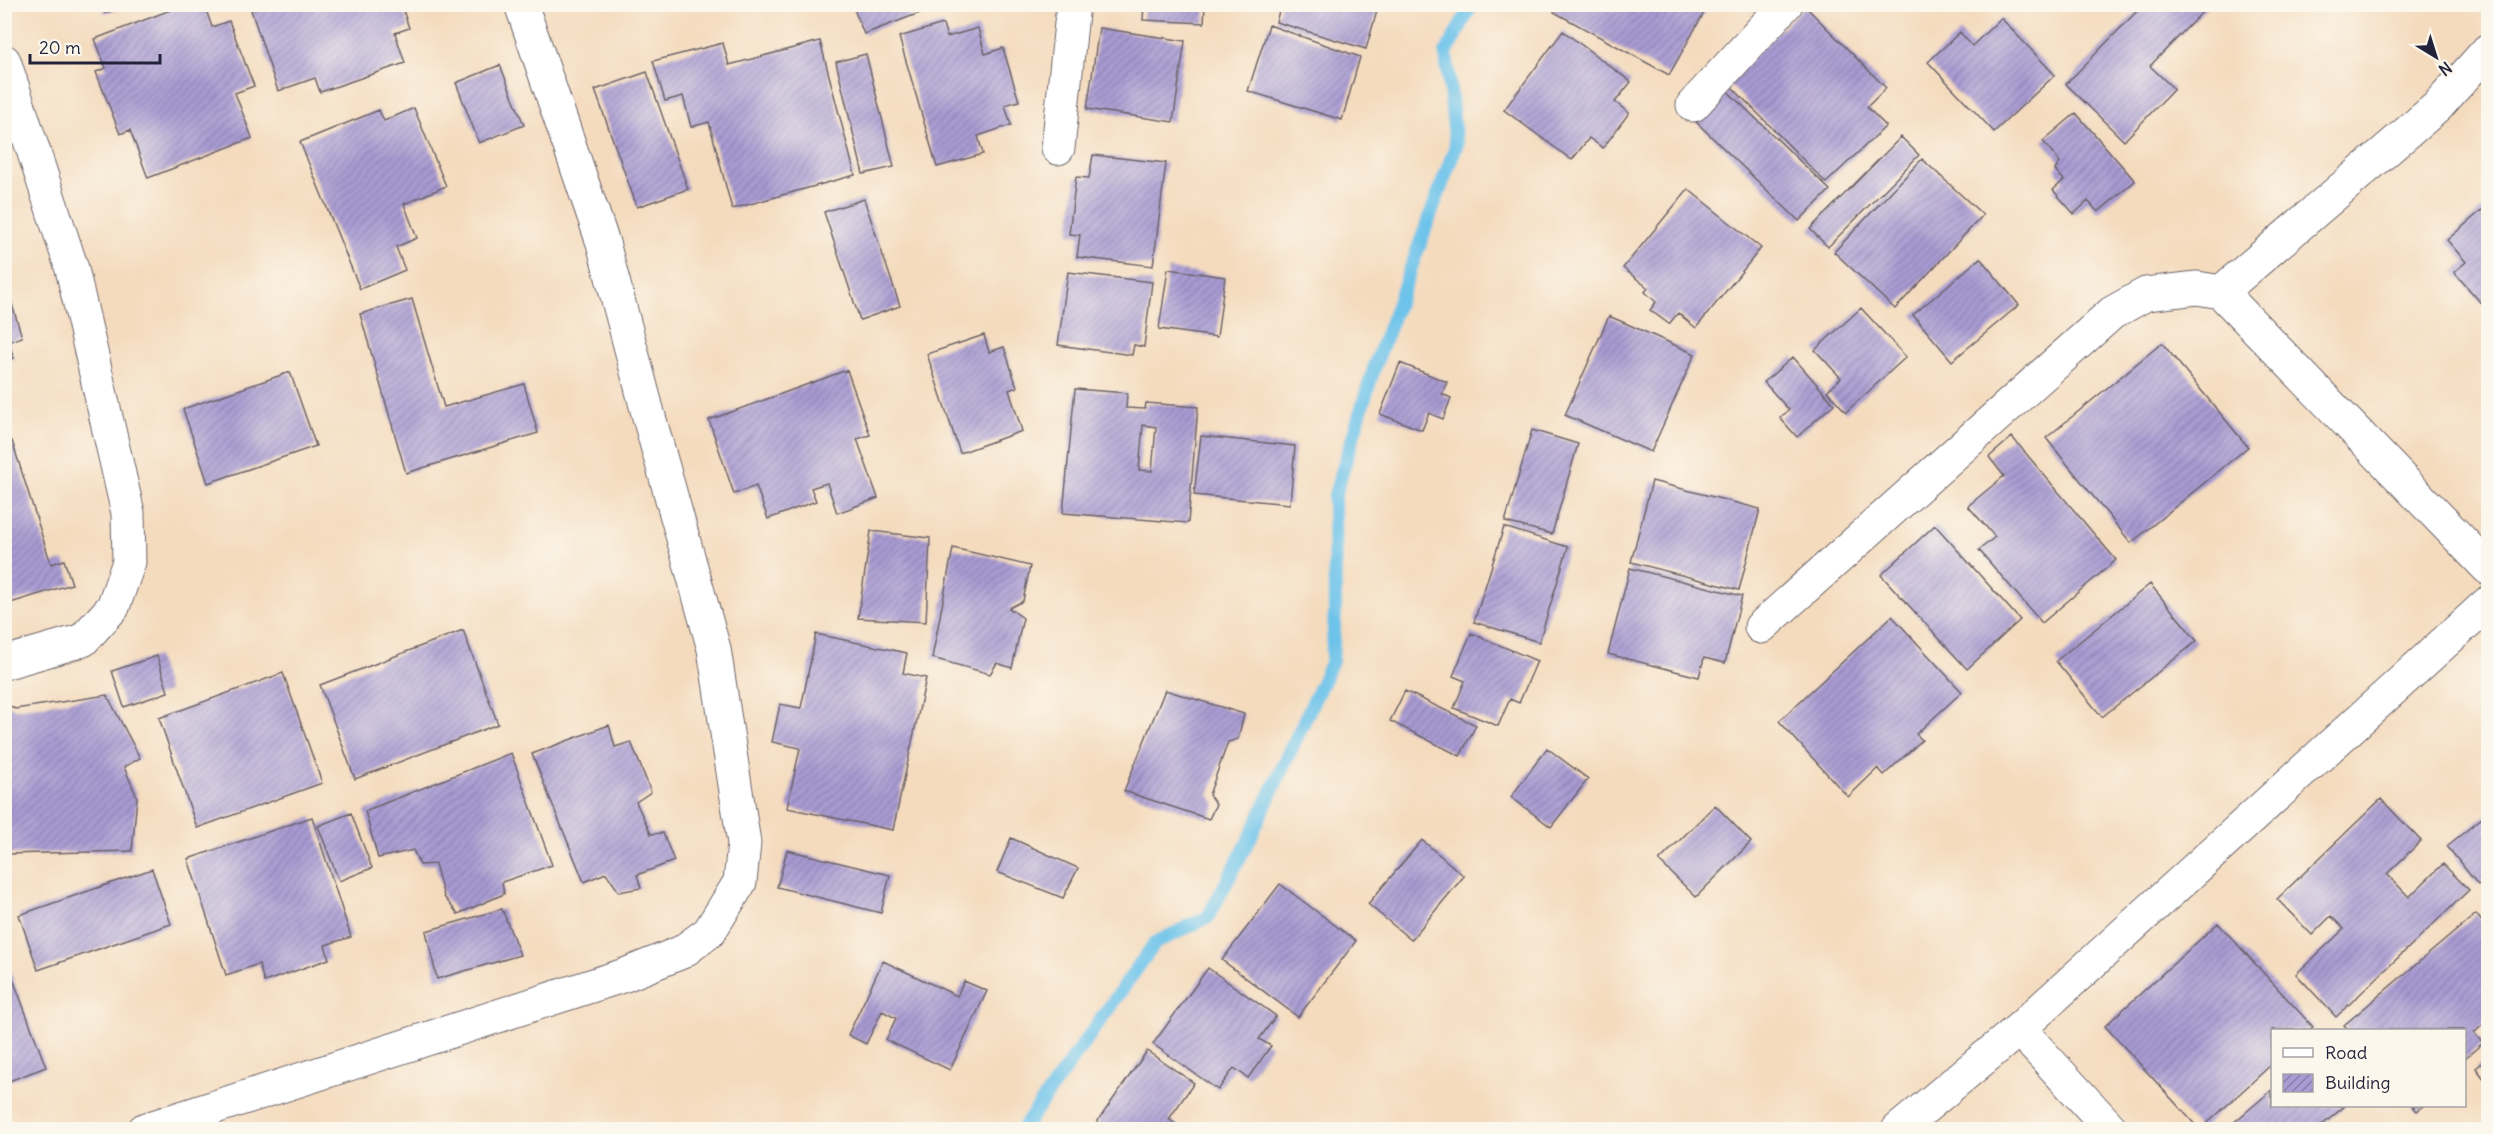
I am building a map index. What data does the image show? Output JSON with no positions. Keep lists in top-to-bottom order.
{
  "legend": ["Road", "Building"],
  "scale_bar": "20 m",
  "north": "bottom right"
}
